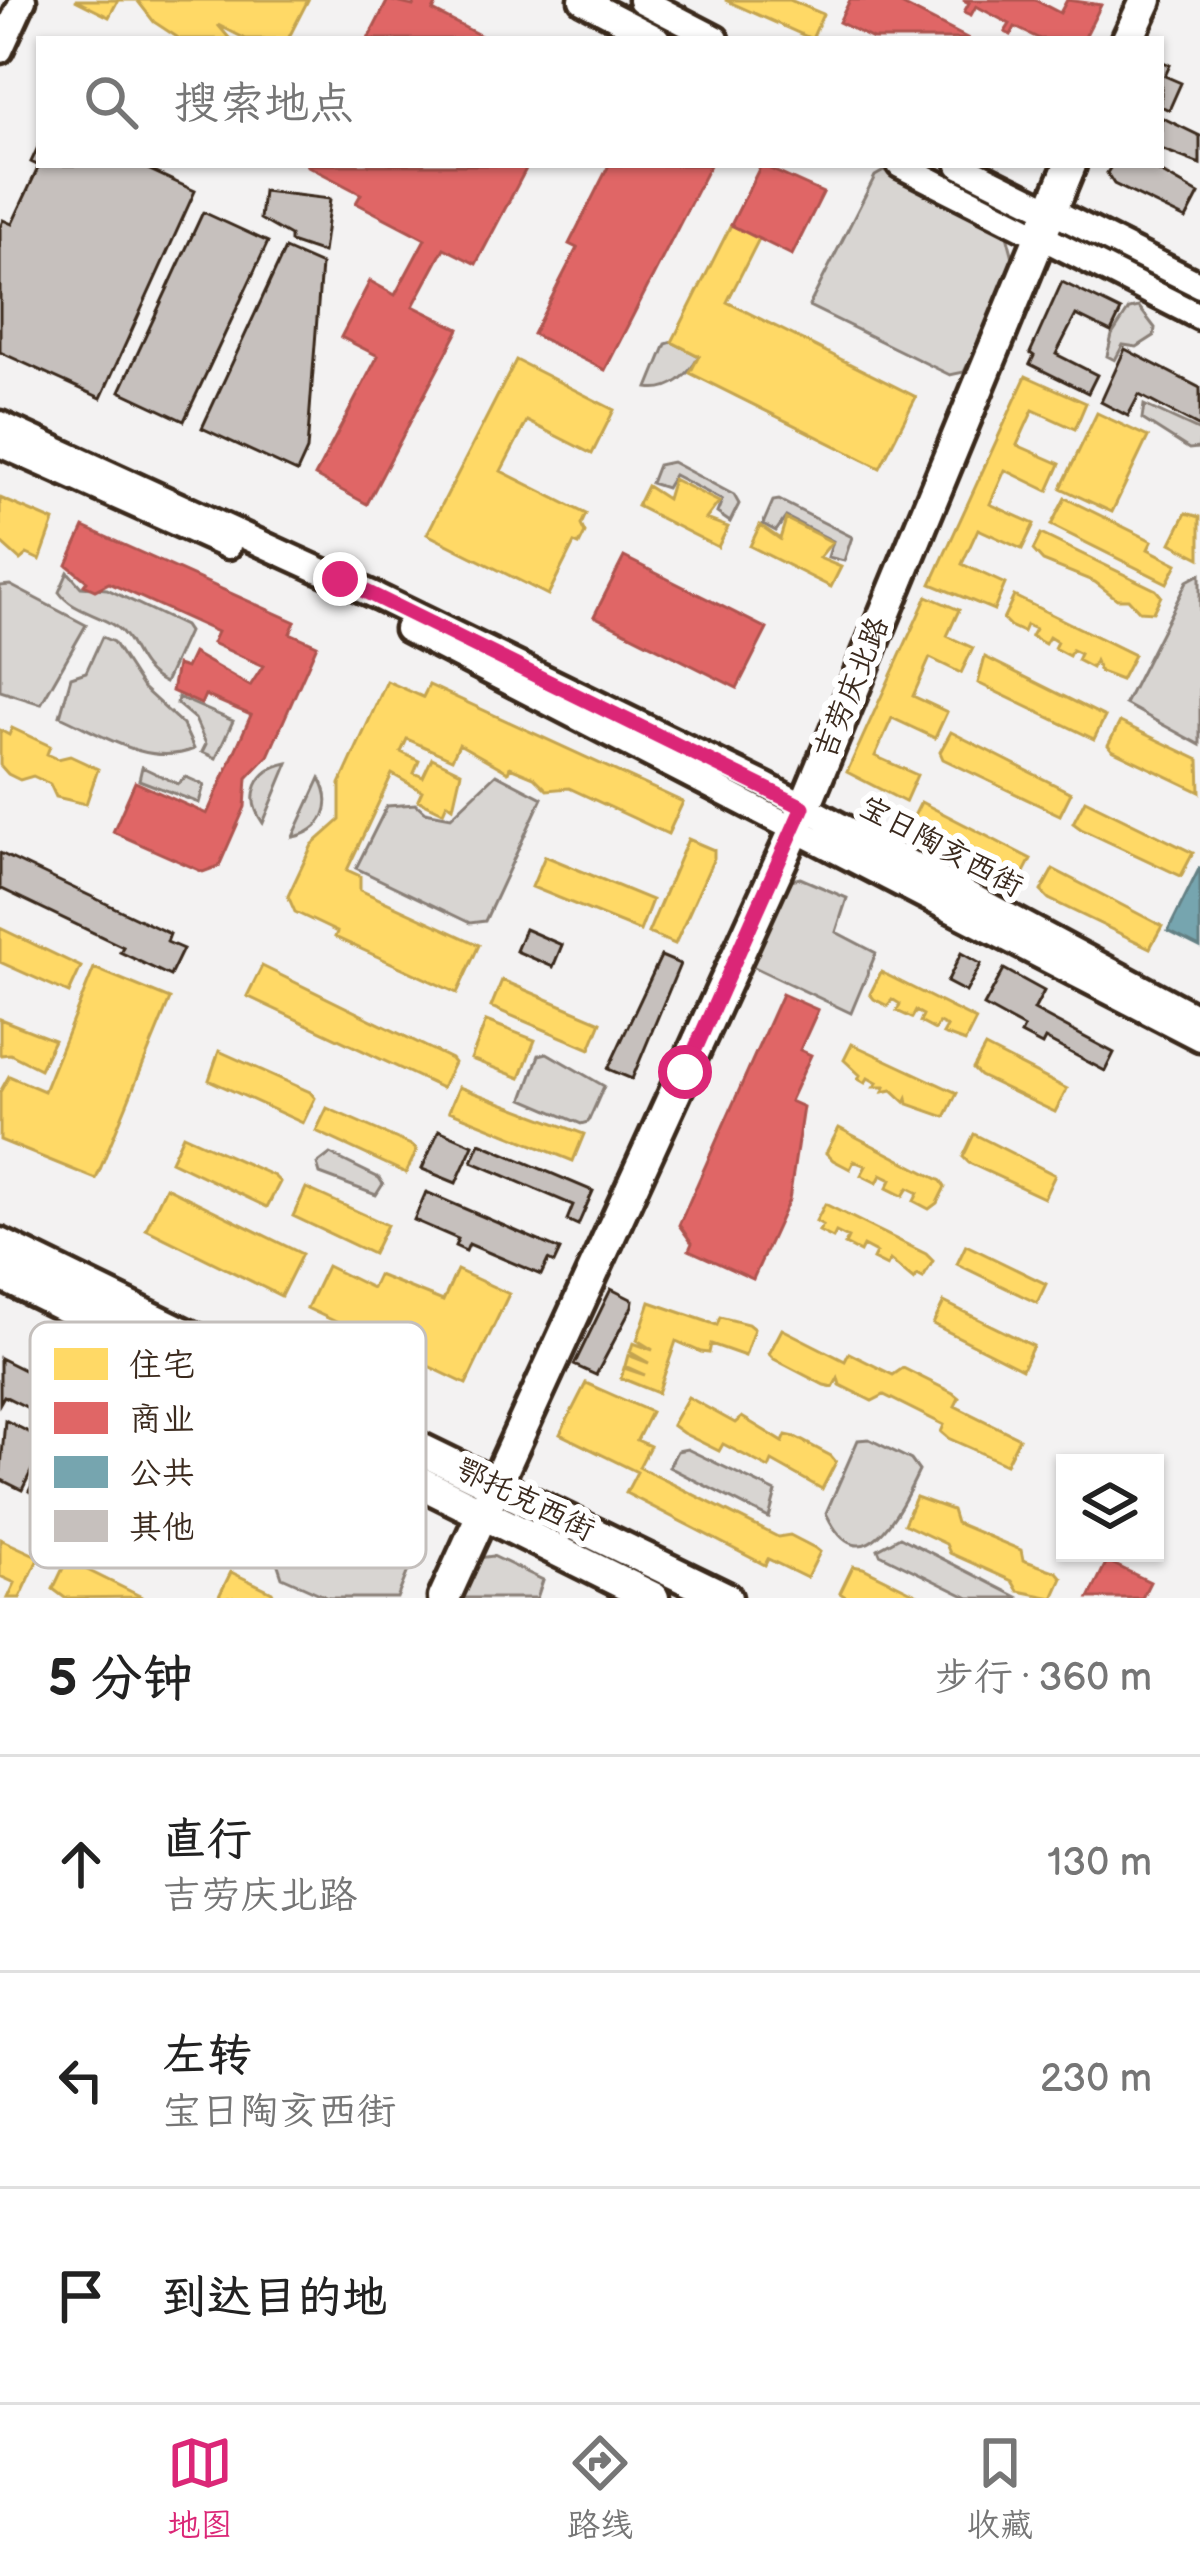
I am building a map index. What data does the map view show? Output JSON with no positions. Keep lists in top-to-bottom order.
{
  "streets": {
    "main road": ["吉劳庆北路", "鄂托克西街"],
    "street": ["宝日陶亥西街"]
  },
  "crossings": [
    ["吉劳庆北路", "宝日陶亥西街"],
    ["吉劳庆北路", "鄂托克西街"]
  ],
  "legend": [
    "住宅",
    "商业",
    "公共",
    "其他"
  ],
  "page": {
    "search": "搜索地点",
    "heading": ["5 分钟", "步行 · 360 m"],
    "list": [
      ["直行", "吉劳庆北路", "130 m"],
      ["左转", "宝日陶亥西街", "230 m"],
      "到达目的地"
    ],
    "nav": ["地图", "路线", "收藏"]
  }
}
